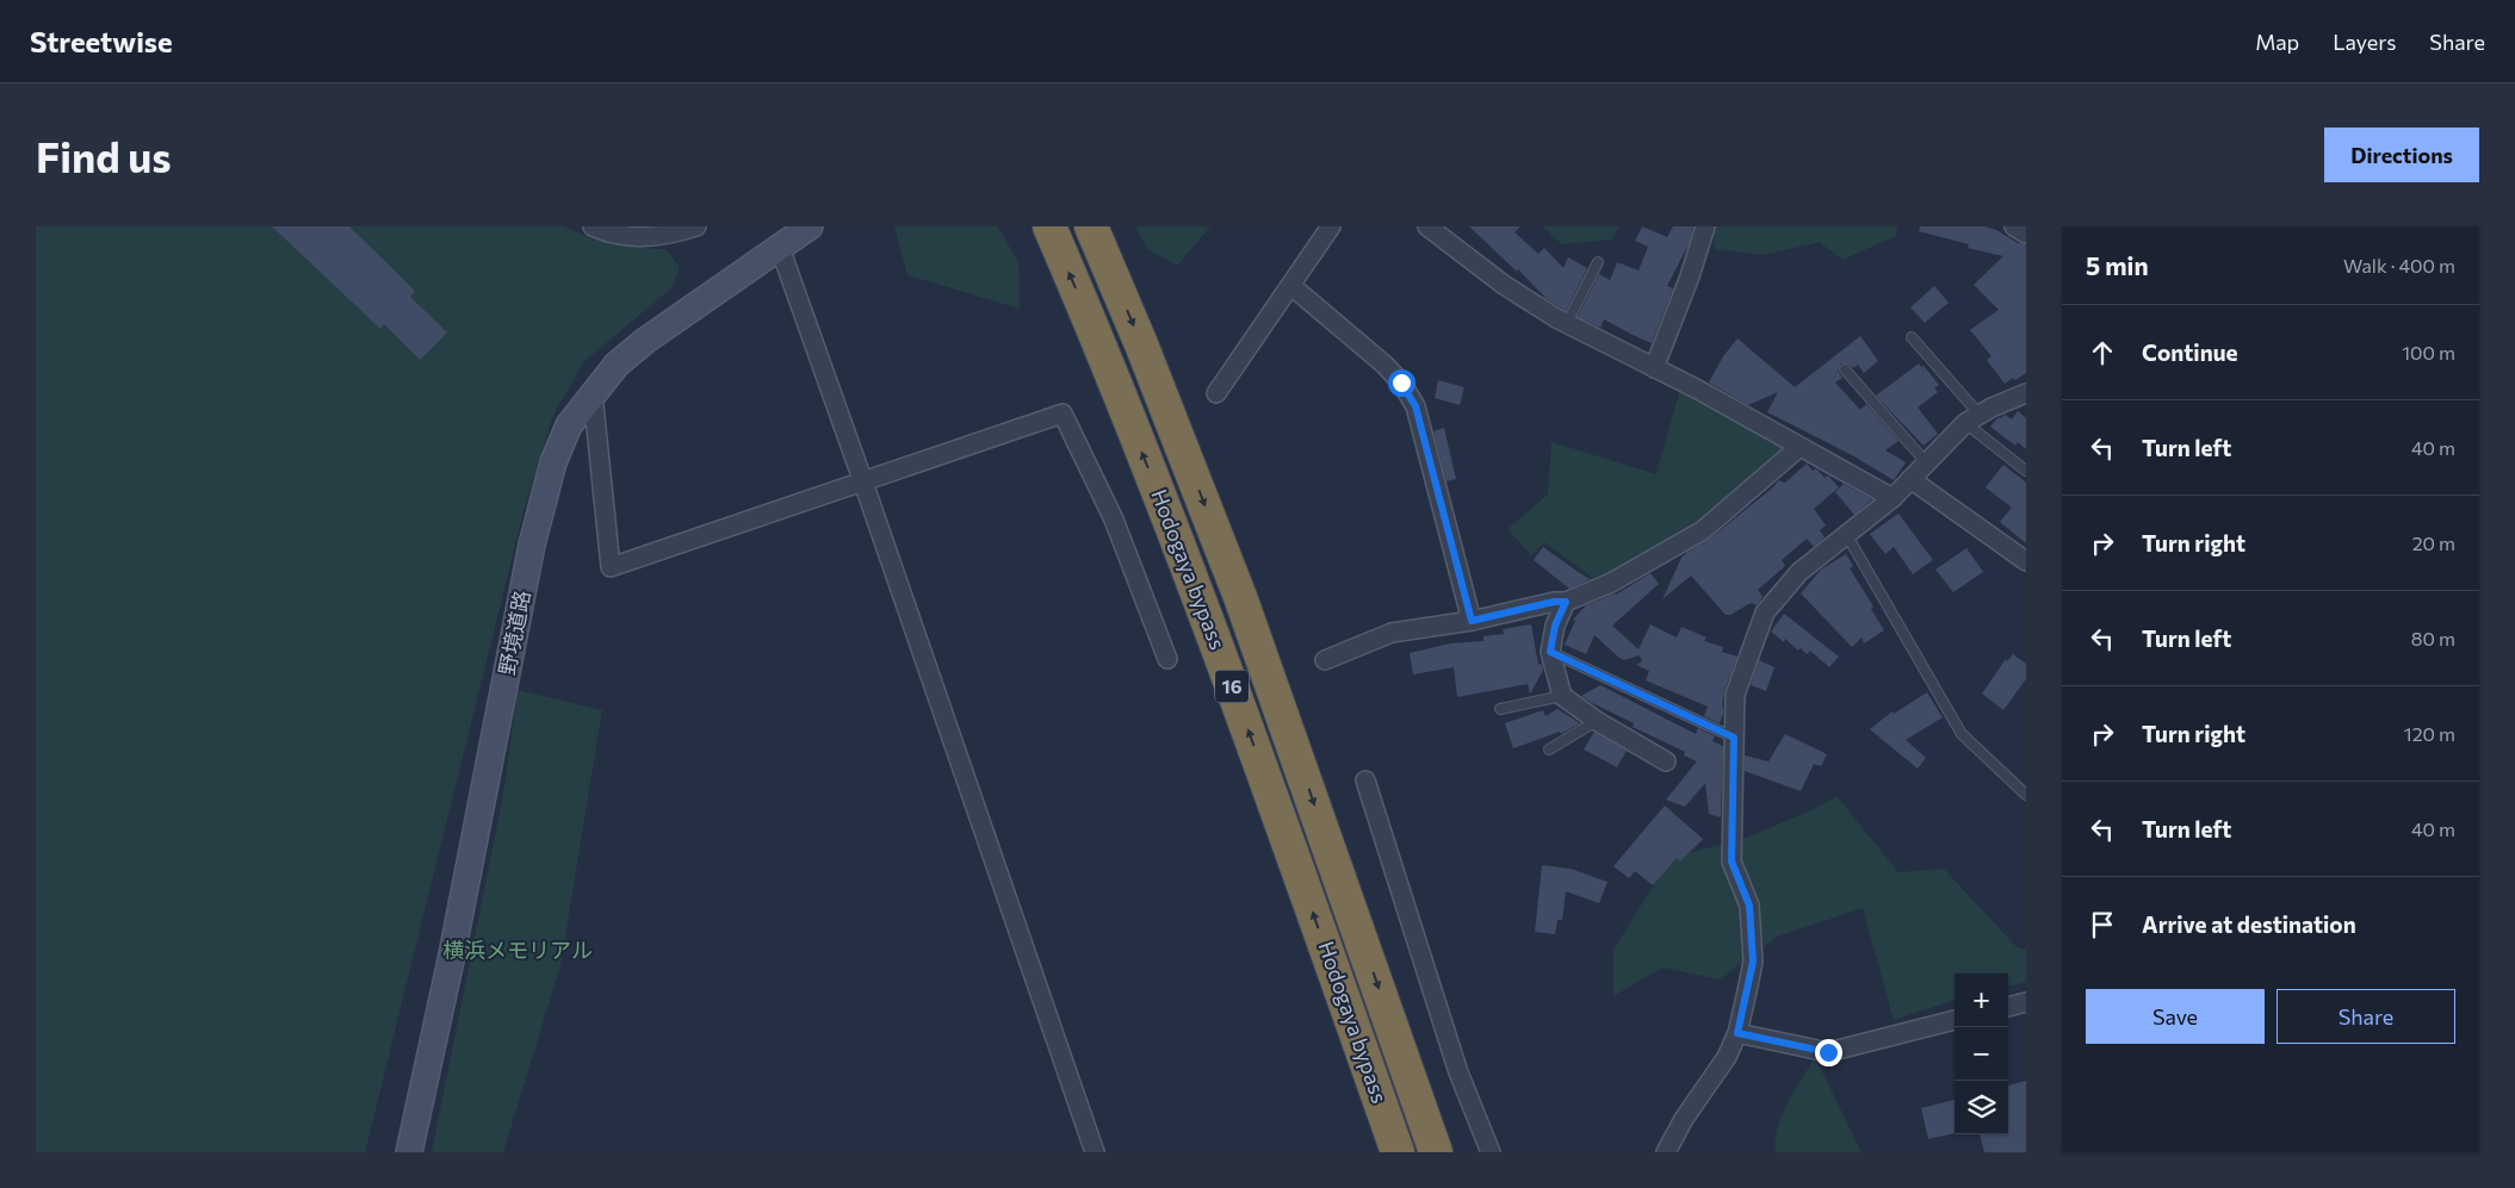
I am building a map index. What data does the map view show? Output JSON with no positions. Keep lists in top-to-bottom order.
{
  "streets": {
    "highway": ["Hodogaya bypass", "16"],
    "street": ["野境道路"]
  },
  "parks": ["横浜メモリアル"],
  "page": {
    "header": "Streetwise",
    "nav": ["Map", "Layers", "Share"],
    "buttons": [
      "Directions",
      ["Save", "Share"]
    ],
    "title": "Find us",
    "heading": ["5 min", "Walk · 400 m"],
    "list": [
      ["Continue", "100 m"],
      ["Turn left", "40 m"],
      ["Turn right", "20 m"],
      ["Turn left", "80 m"],
      ["Turn right", "120 m"],
      ["Turn left", "40 m"],
      "Arrive at destination"
    ],
    "map_buttons": ["+", "−"]
  }
}
